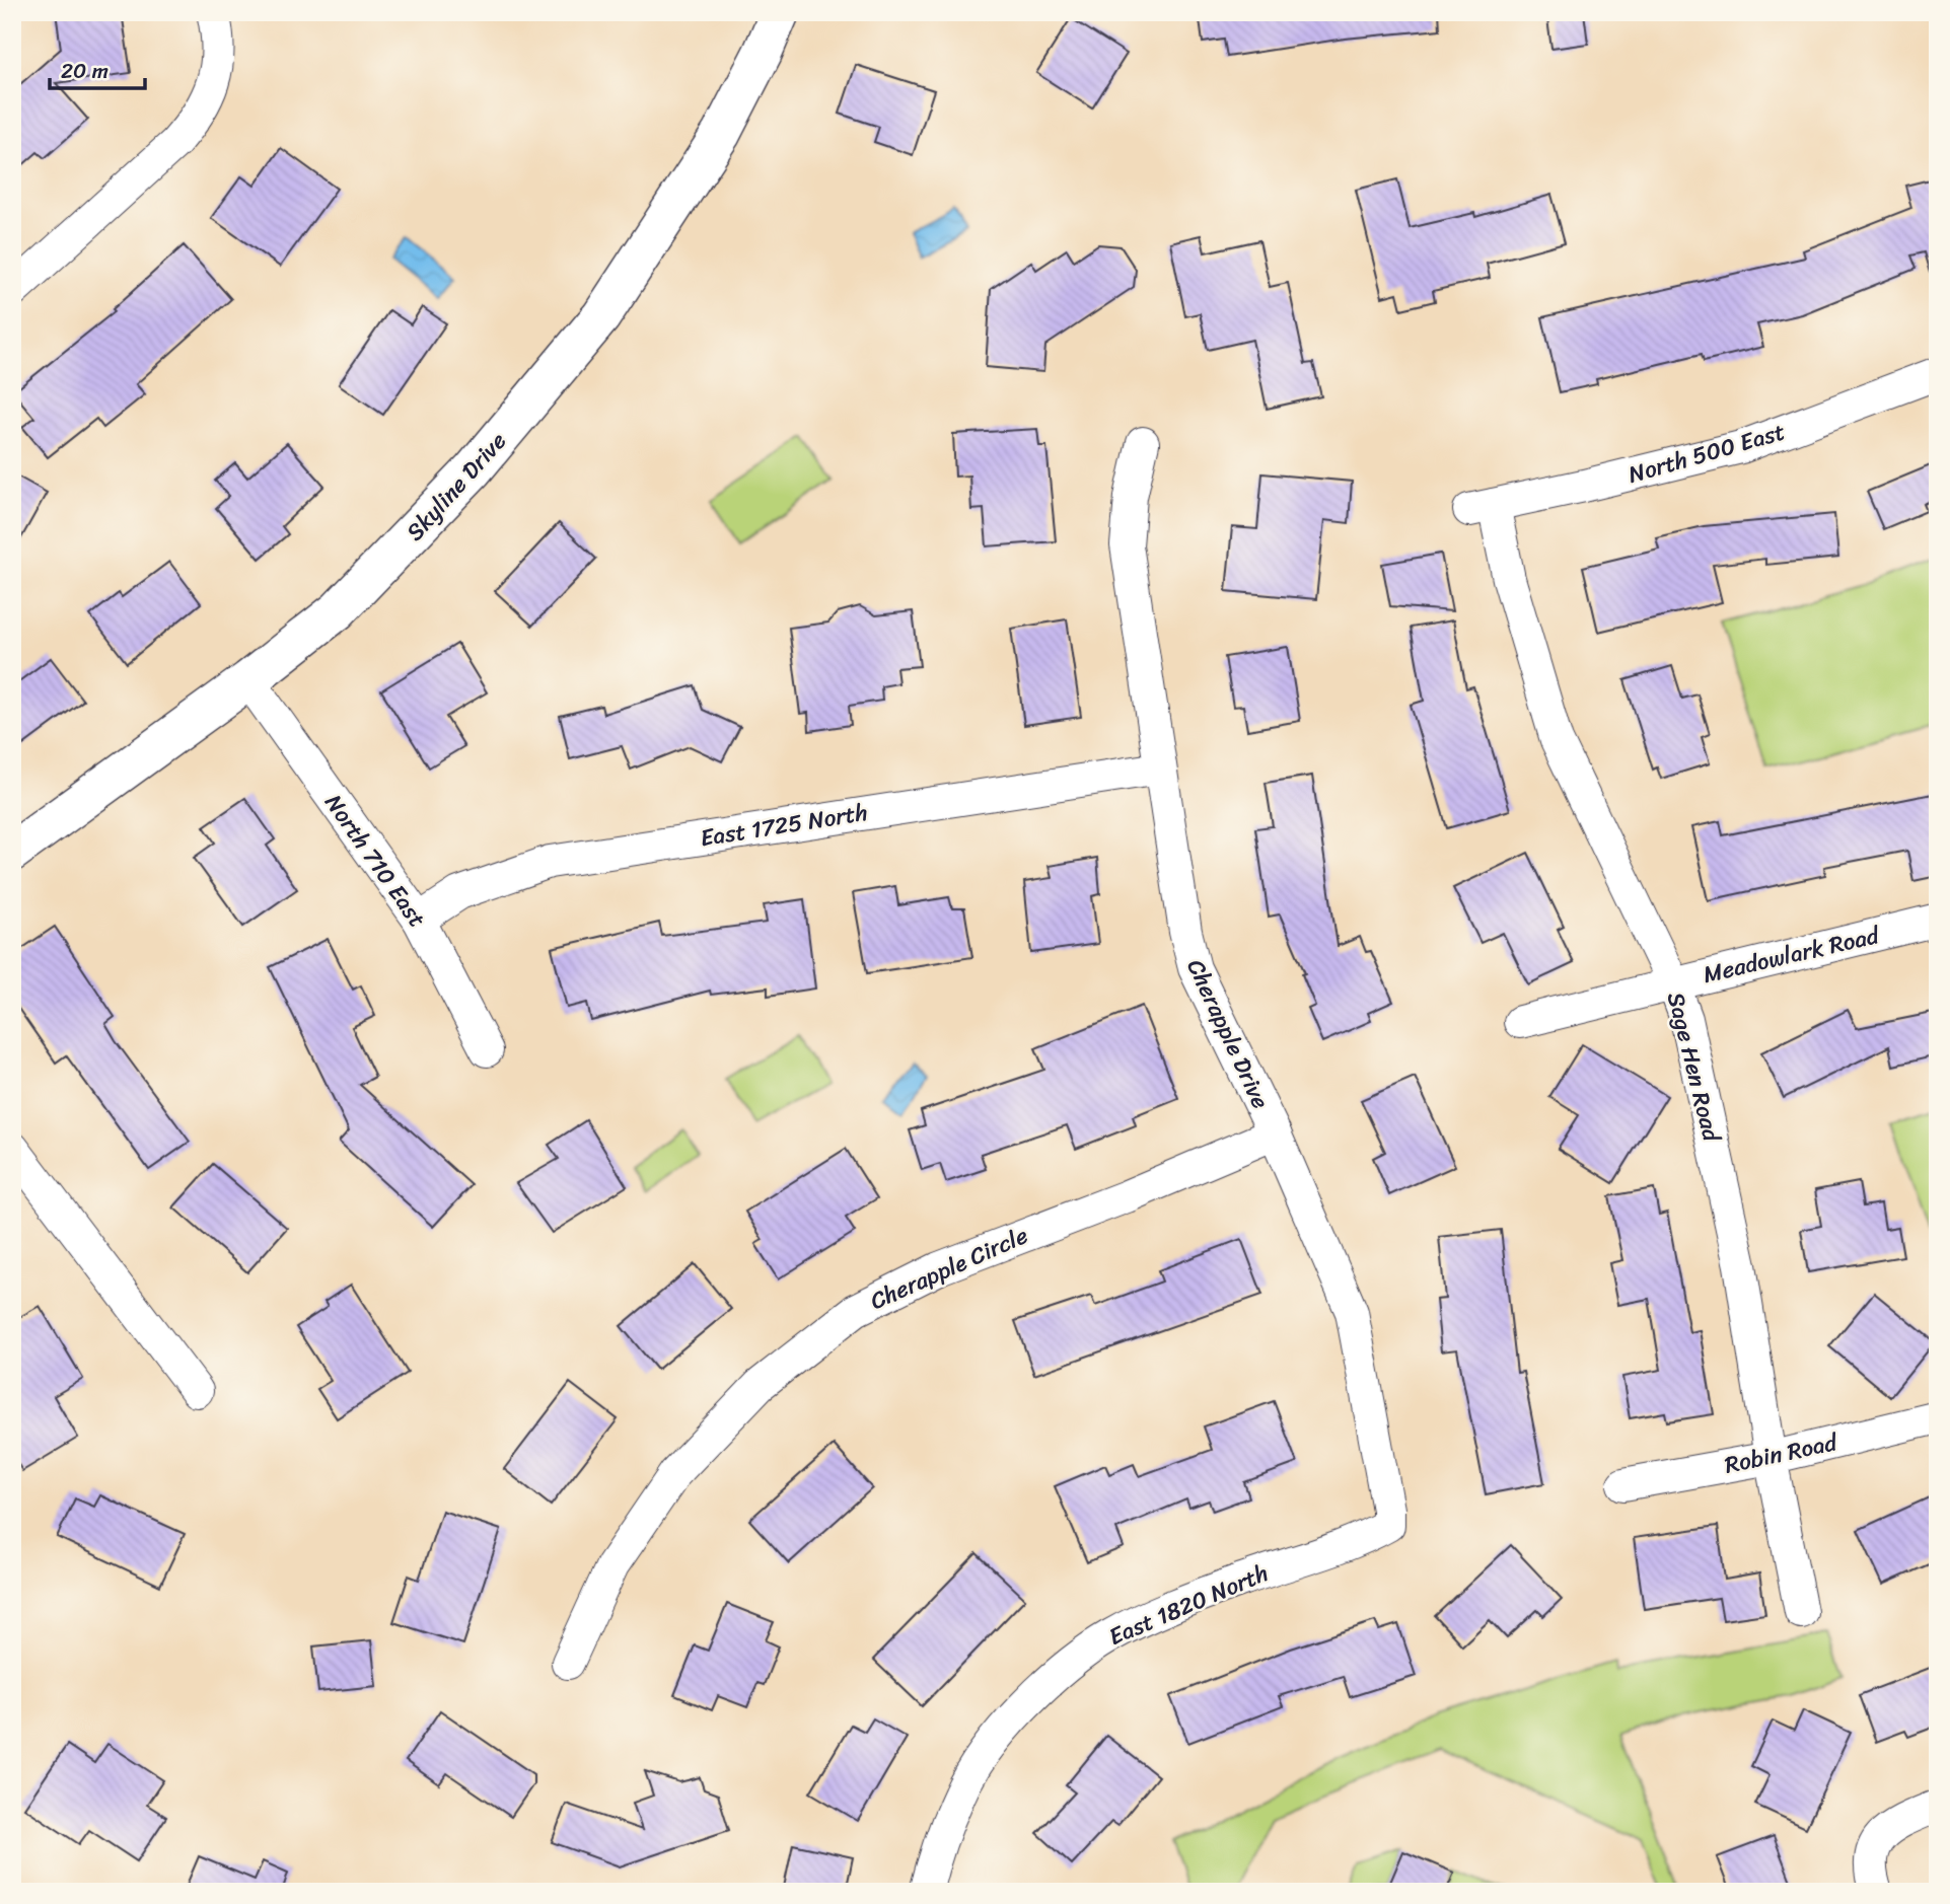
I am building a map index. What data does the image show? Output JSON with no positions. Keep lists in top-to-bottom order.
{
  "streets": {
    "street": [
      "North 500 East",
      "Skyline Drive",
      "East 1725 North",
      "North 710 East",
      "Meadowlark Road",
      "Cherapple Drive",
      "Sage Hen Road",
      "Cherapple Circle",
      "Robin Road",
      "East 1820 North"
    ]
  },
  "crossings": [
    ["North 500 East", "Sage Hen Road"],
    ["Skyline Drive", "North 710 East"],
    ["East 1725 North", "North 710 East"],
    ["East 1725 North", "Cherapple Drive"],
    ["Meadowlark Road", "Sage Hen Road"],
    ["Cherapple Drive", "Cherapple Circle"],
    ["Cherapple Drive", "East 1820 North"],
    ["Sage Hen Road", "Robin Road"]
  ],
  "scale_bar": "20 m"
}
